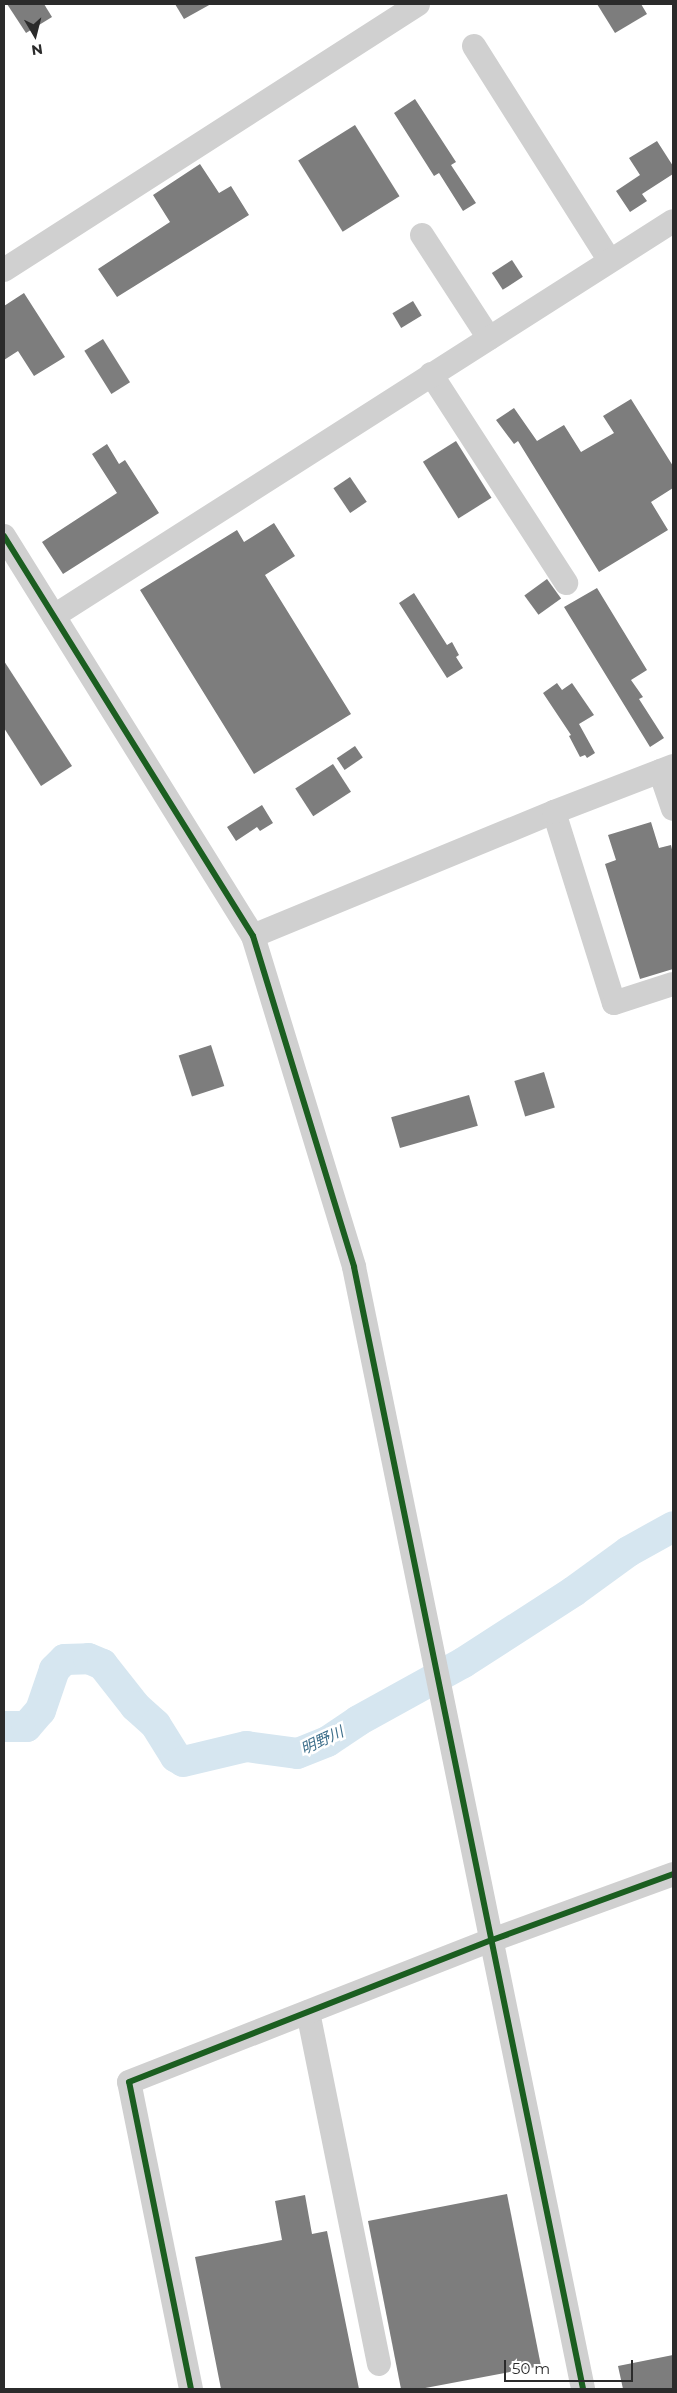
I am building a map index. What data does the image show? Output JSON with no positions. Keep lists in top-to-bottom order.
{
  "water": ["明野川"],
  "scale_bar": "50 m",
  "north": "bottom"
}
